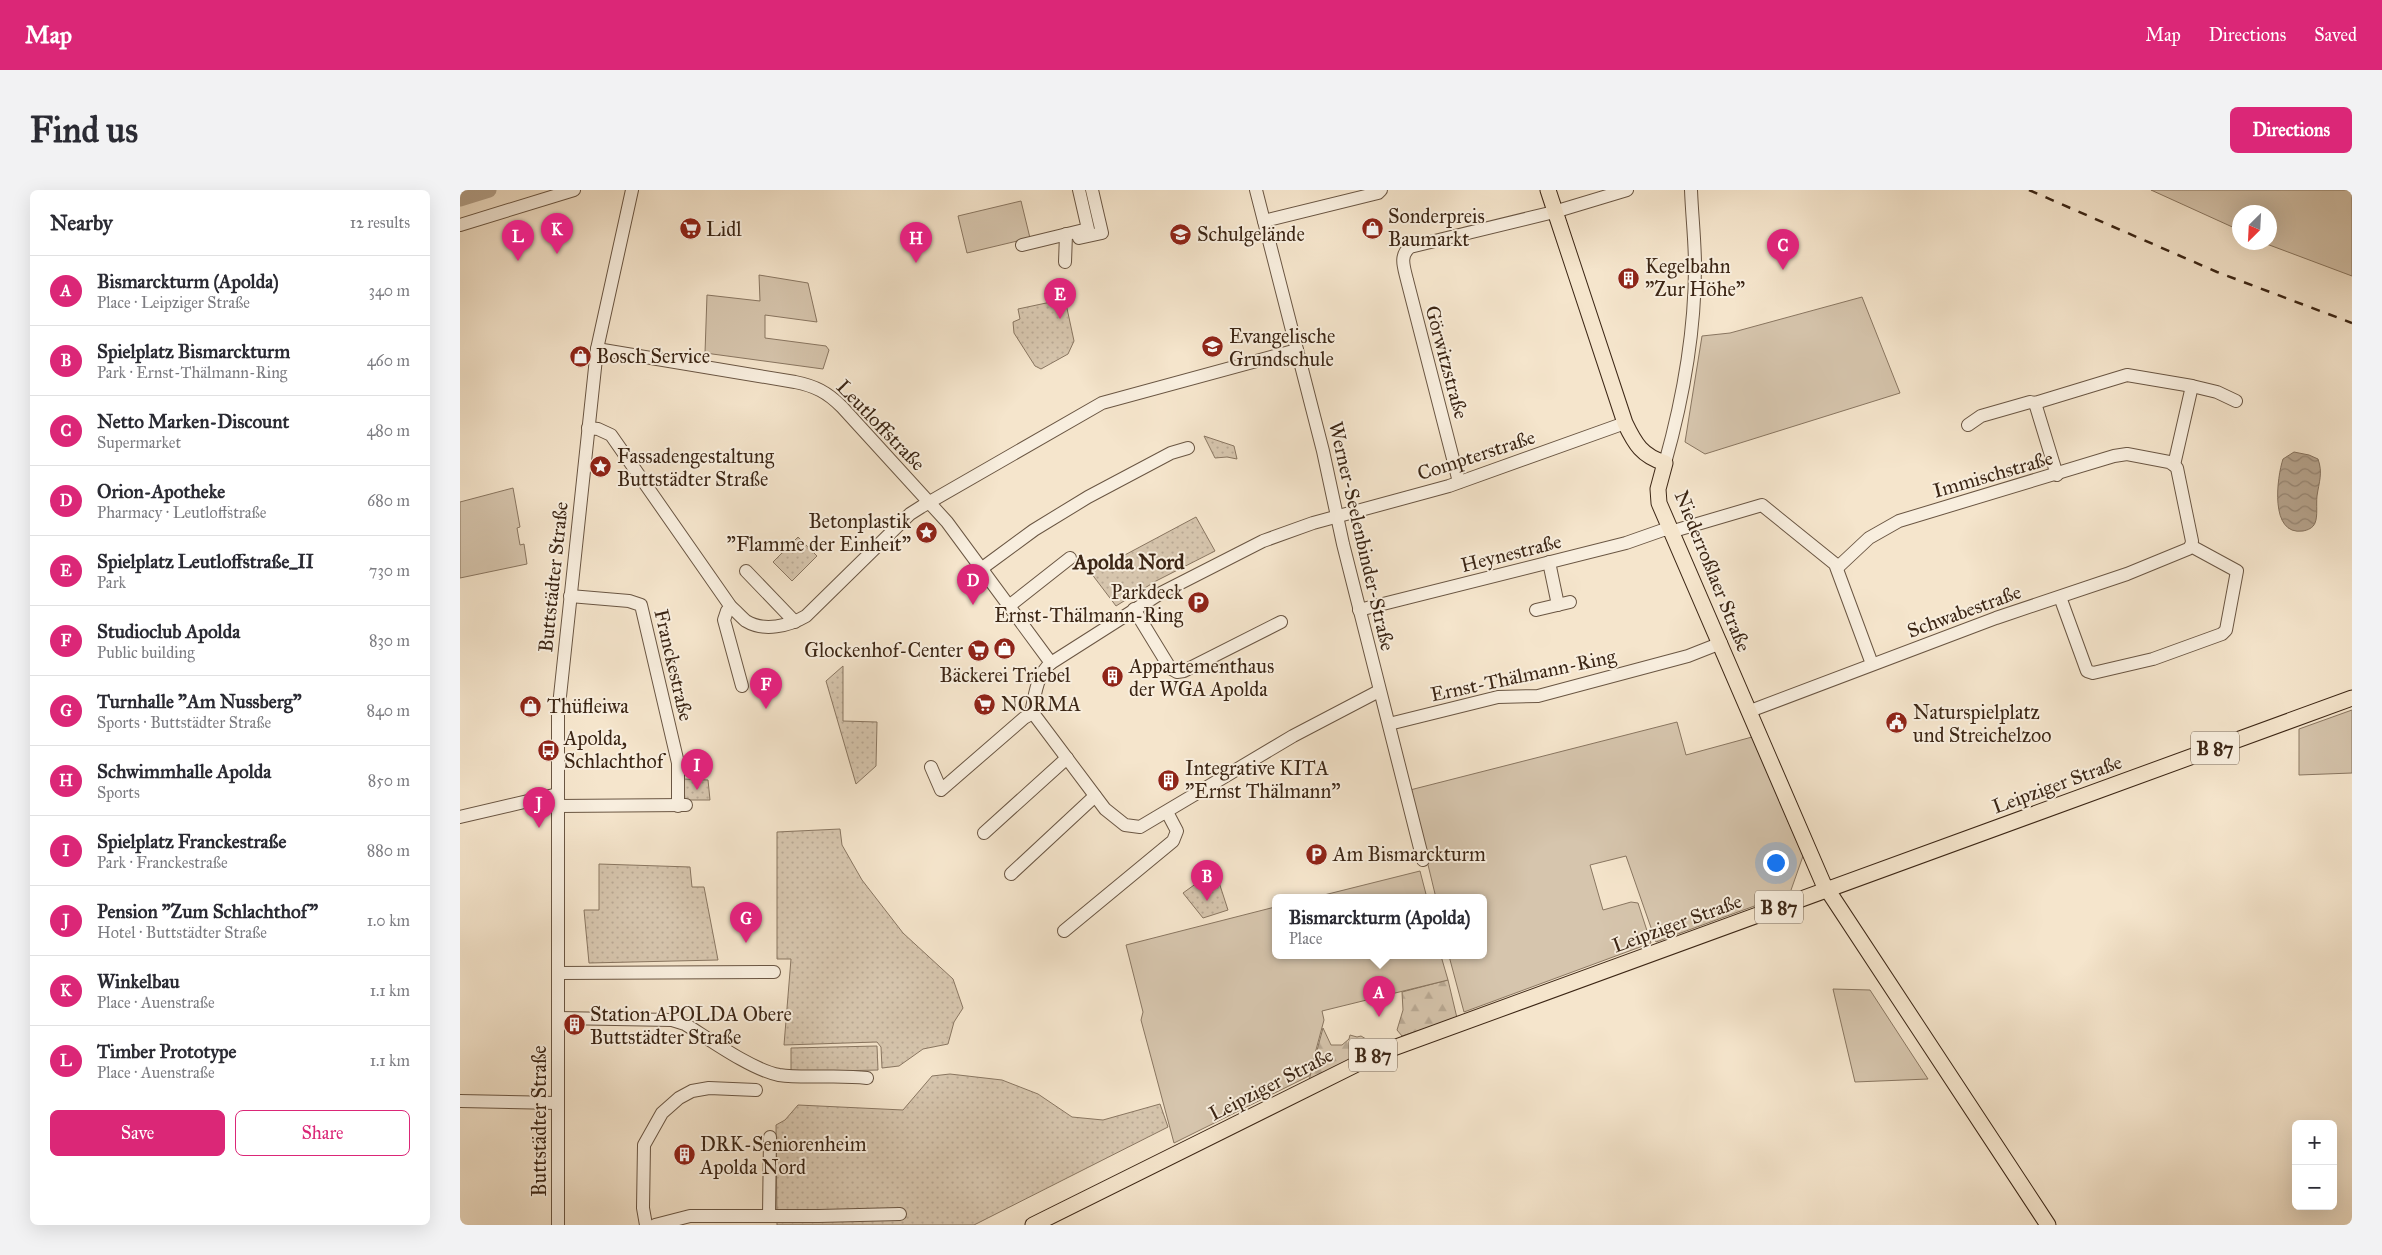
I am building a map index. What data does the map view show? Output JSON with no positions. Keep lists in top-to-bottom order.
{
  "streets": {
    "main road": ["Niederroßlaer Straße", "B 87", "Leipziger Straße"],
    "street": [
      "Görwitzstraße",
      "Leutloffstraße",
      "Compterstraße",
      "Immischstraße",
      "Werner-Seelenbinder-Straße",
      "Heynestraße",
      "Buttstädter Straße",
      "Schwabestraße",
      "Franckestraße",
      "Ernst-Thälmann-Ring"
    ]
  },
  "crossings": [
    ["Görwitzstraße", "Compterstraße"],
    ["Leutloffstraße", "Buttstädter Straße"],
    ["Compterstraße", "Werner-Seelenbinder-Straße"],
    ["Immischstraße", "Heynestraße"],
    ["Werner-Seelenbinder-Straße", "Heynestraße"],
    ["Werner-Seelenbinder-Straße", "Ernst-Thälmann-Ring"],
    ["Heynestraße", "Niederroßlaer Straße"],
    ["Niederroßlaer Straße", "Schwabestraße"],
    ["Niederroßlaer Straße", "Ernst-Thälmann-Ring"],
    ["Niederroßlaer Straße", "Leipziger Straße"],
    ["Buttstädter Straße", "Franckestraße"]
  ],
  "districts": ["Apolda Nord"],
  "places": {
    "shop": [
      "Sonderpreis Baumarkt",
      "Bosch Service",
      "Bäckerei Triebel",
      "Thüfleiwa"
    ],
    "supermarket": ["Lidl", "Glockenhof-Center", "NORMA"],
    "school or university": ["Schulgelände", "Evangelische Grundschule"],
    "building": [
      "Kegelbahn \"Zur Höhe\"",
      "Appartementhaus der WGA Apolda",
      "Integrative KITA \"Ernst Thälmann\"",
      "Station APOLDA Obere Buttstädter Straße",
      "DRK-Seniorenheim Apolda Nord"
    ],
    "place": ["Fassadengestaltung Buttstädter Straße", "Betonplastik \"Flamme der Einheit\""],
    "parking": ["Parkdeck Ernst-Thälmann-Ring", "Am Bismarckturm"],
    "public building": ["Naturspielplatz und Streichelzoo"],
    "bus stop": ["Apolda, Schlachthof"]
  },
  "north": "bottom left",
  "page": {
    "header": "Map",
    "nav": ["Map", "Directions", "Saved"],
    "buttons": [
      "Directions",
      ["Save", "Share"]
    ],
    "title": "Find us",
    "heading": ["Nearby", "12 results"],
    "pins": [
      "K",
      "L",
      "H",
      "C",
      "E",
      "D",
      "F",
      "I",
      "J",
      "B",
      "G",
      "A"
    ],
    "list": [
      {
        "mark": "A",
        "name": "Bismarckturm (Apolda)",
        "note": "Place · Leipziger Straße",
        "value": "340 m"
      },
      {
        "mark": "B",
        "name": "Spielplatz Bismarckturm",
        "note": "Park · Ernst-Thälmann-Ring",
        "value": "460 m"
      },
      {
        "mark": "C",
        "name": "Netto Marken-Discount",
        "note": "Supermarket",
        "value": "480 m"
      },
      {
        "mark": "D",
        "name": "Orion-Apotheke",
        "note": "Pharmacy · Leutloffstraße",
        "value": "680 m"
      },
      {
        "mark": "E",
        "name": "Spielplatz Leutloffstraße_II",
        "note": "Park",
        "value": "730 m"
      },
      {
        "mark": "F",
        "name": "Studioclub Apolda",
        "note": "Public building",
        "value": "830 m"
      },
      {
        "mark": "G",
        "name": "Turnhalle \"Am Nussberg\"",
        "note": "Sports · Buttstädter Straße",
        "value": "840 m"
      },
      {
        "mark": "H",
        "name": "Schwimmhalle Apolda",
        "note": "Sports",
        "value": "850 m"
      },
      {
        "mark": "I",
        "name": "Spielplatz Franckestraße",
        "note": "Park · Franckestraße",
        "value": "880 m"
      },
      {
        "mark": "J",
        "name": "Pension \"Zum Schlachthof\"",
        "note": "Hotel · Buttstädter Straße",
        "value": "1.0 km"
      },
      {
        "mark": "K",
        "name": "Winkelbau",
        "note": "Place · Auenstraße",
        "value": "1.1 km"
      },
      {
        "mark": "L",
        "name": "Timber Prototype",
        "note": "Place · Auenstraße",
        "value": "1.1 km"
      }
    ],
    "popup": ["Bismarckturm (Apolda)", "Place"],
    "map_buttons": ["+", "−"]
  }
}
